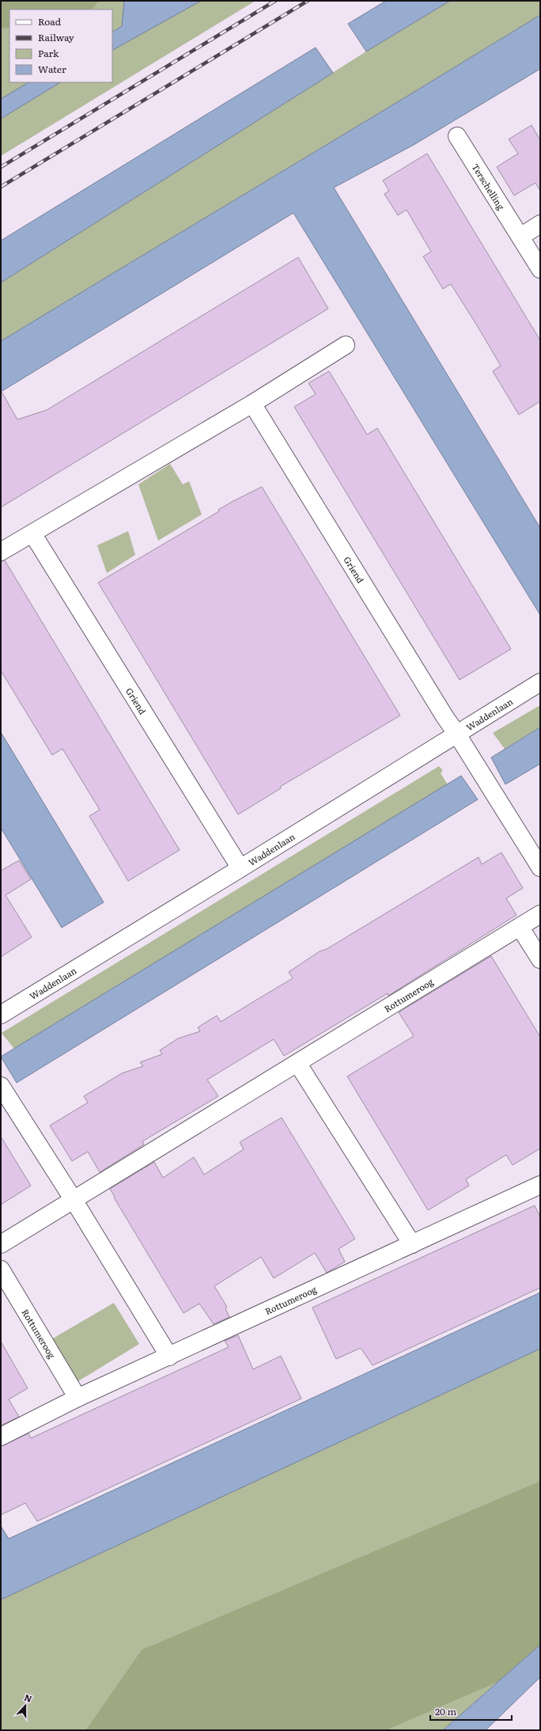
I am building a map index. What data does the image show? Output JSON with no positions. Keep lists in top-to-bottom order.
{
  "streets": {
    "street": [
      "Terschelling",
      "Griend",
      "Waddenlaan",
      "Rottumeroog"
    ]
  },
  "crossings": [
    ["Griend", "Waddenlaan"]
  ],
  "legend": [
    "Road",
    "Railway",
    "Park",
    "Water"
  ],
  "scale_bar": "20 m",
  "north": "top"
}
